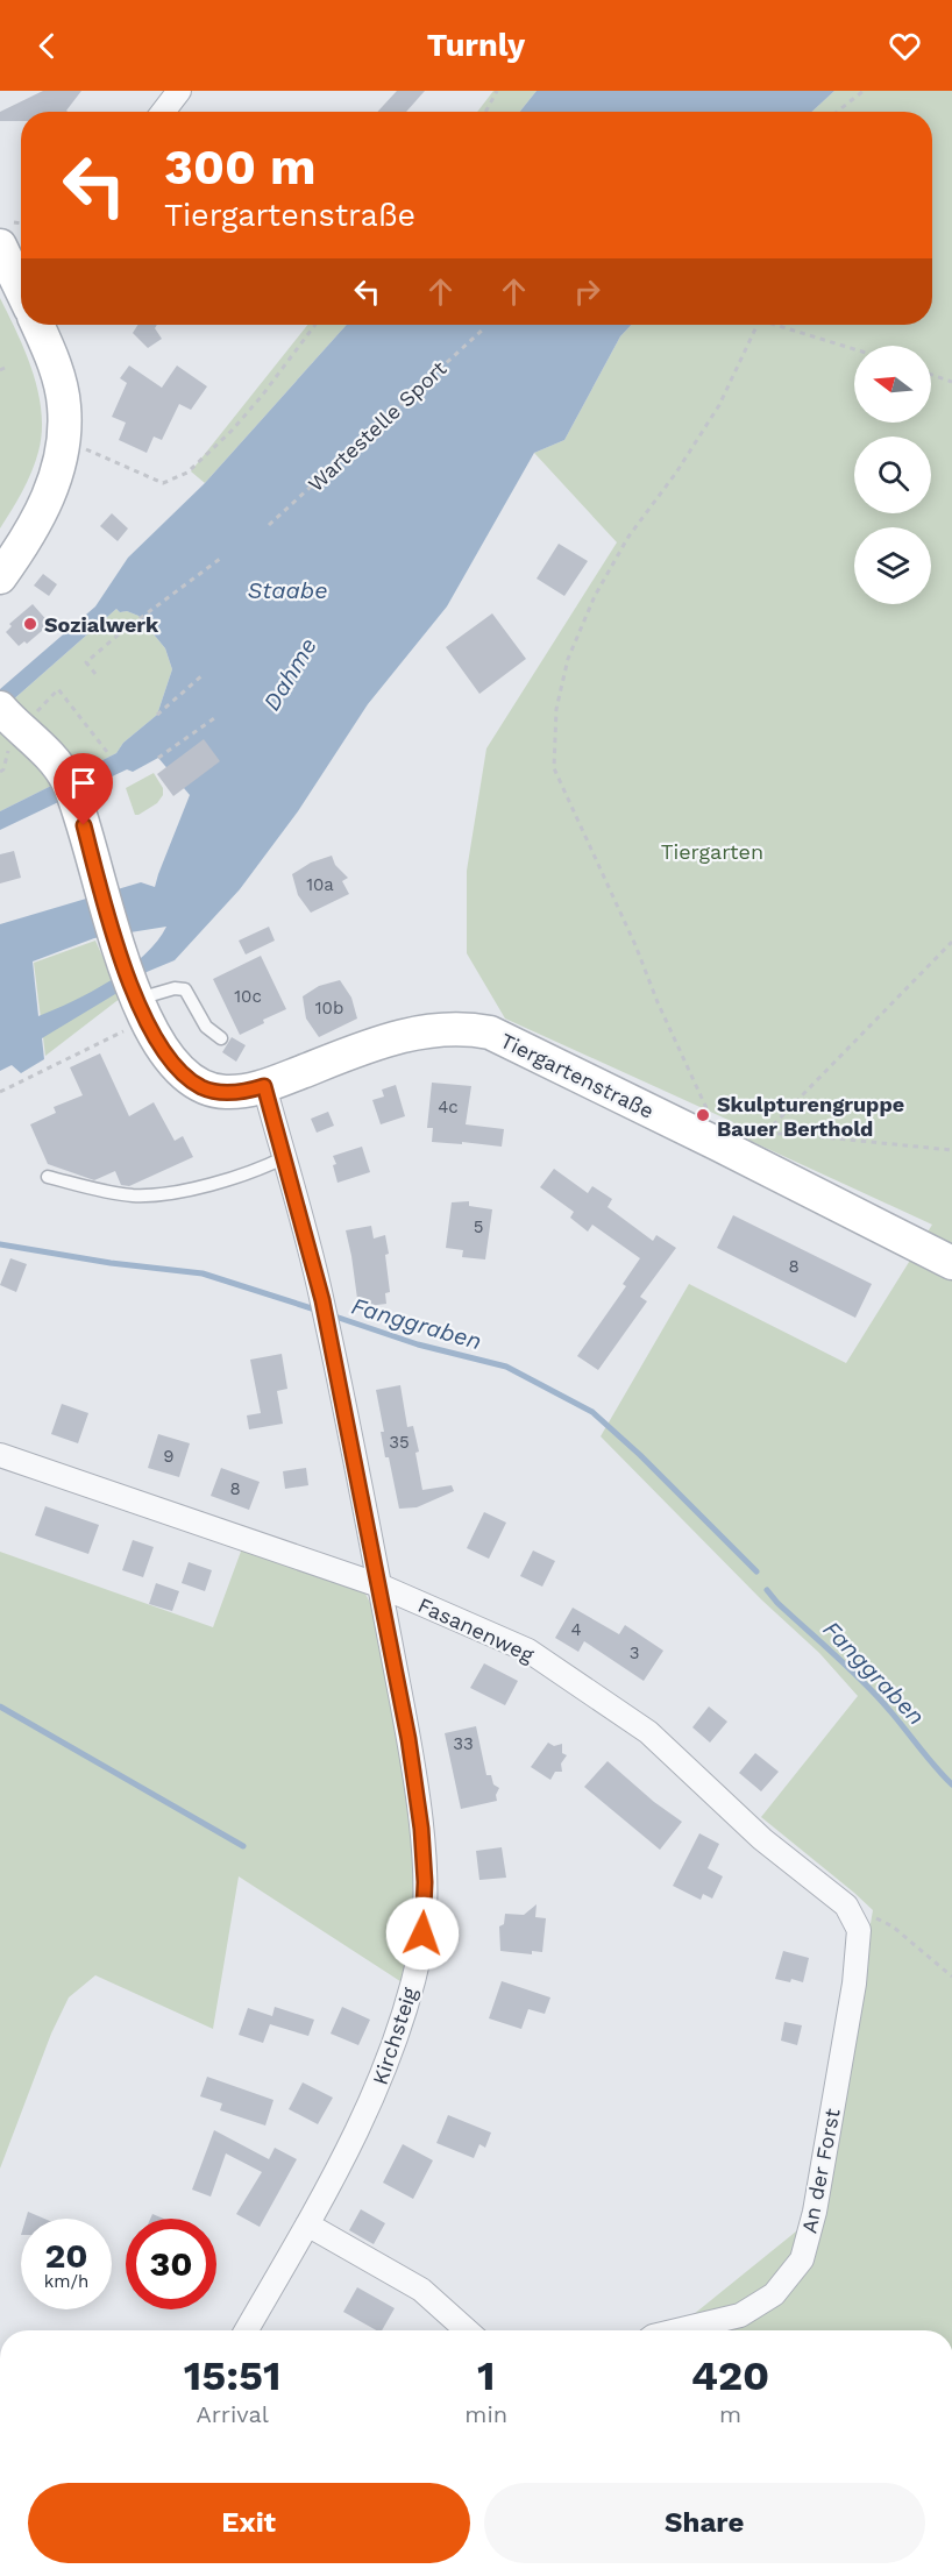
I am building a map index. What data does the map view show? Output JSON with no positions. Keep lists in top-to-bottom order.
{
  "streets": {
    "street": [
      "Tiergartenstraße",
      "Fasanenweg",
      "Kirchsteig",
      "An der Forst"
    ],
    "path": ["Wartestelle Sport"]
  },
  "crossings": [
    ["Tiergartenstraße", "Kirchsteig"],
    ["Fasanenweg", "Kirchsteig"],
    ["Fasanenweg", "An der Forst"]
  ],
  "water": ["Staabe", "Dahme", "Fanggraben"],
  "parks": ["Tiergarten"],
  "places": ["Sozialwerk", "Skulpturengruppe Bauer Berthold"],
  "house_numbers": [
    "10a",
    "10c",
    "10b",
    "4c",
    "5",
    "8",
    "35",
    "9",
    "8",
    "4",
    "3",
    "33"
  ],
  "north": "left",
  "page": {
    "header": "Turnly",
    "turn": ["300 m", "Tiergartenstraße"],
    "speed": "20 km/h",
    "limit": "30",
    "eta": [
      "15:51",
      "Arrival",
      "1",
      "min",
      "420",
      "m"
    ],
    "buttons": ["Exit", "Share"]
  }
}
